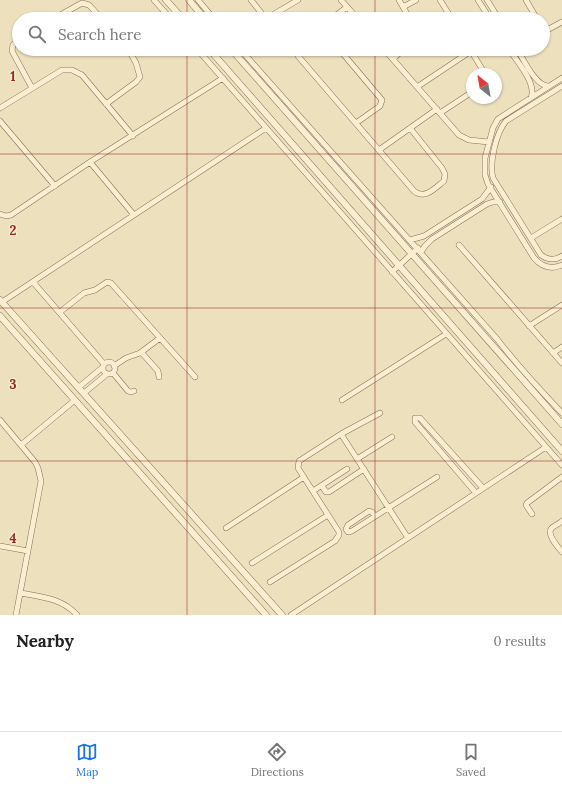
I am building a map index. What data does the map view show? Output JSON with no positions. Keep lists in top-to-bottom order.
{
  "north": "top left",
  "page": {
    "search": "Search here",
    "heading": ["Nearby", "0 results"],
    "nav": ["Map", "Directions", "Saved"]
  },
  "grid": {
    "rows": [
      "1",
      "2",
      "3",
      "4"
    ]
  }
}
